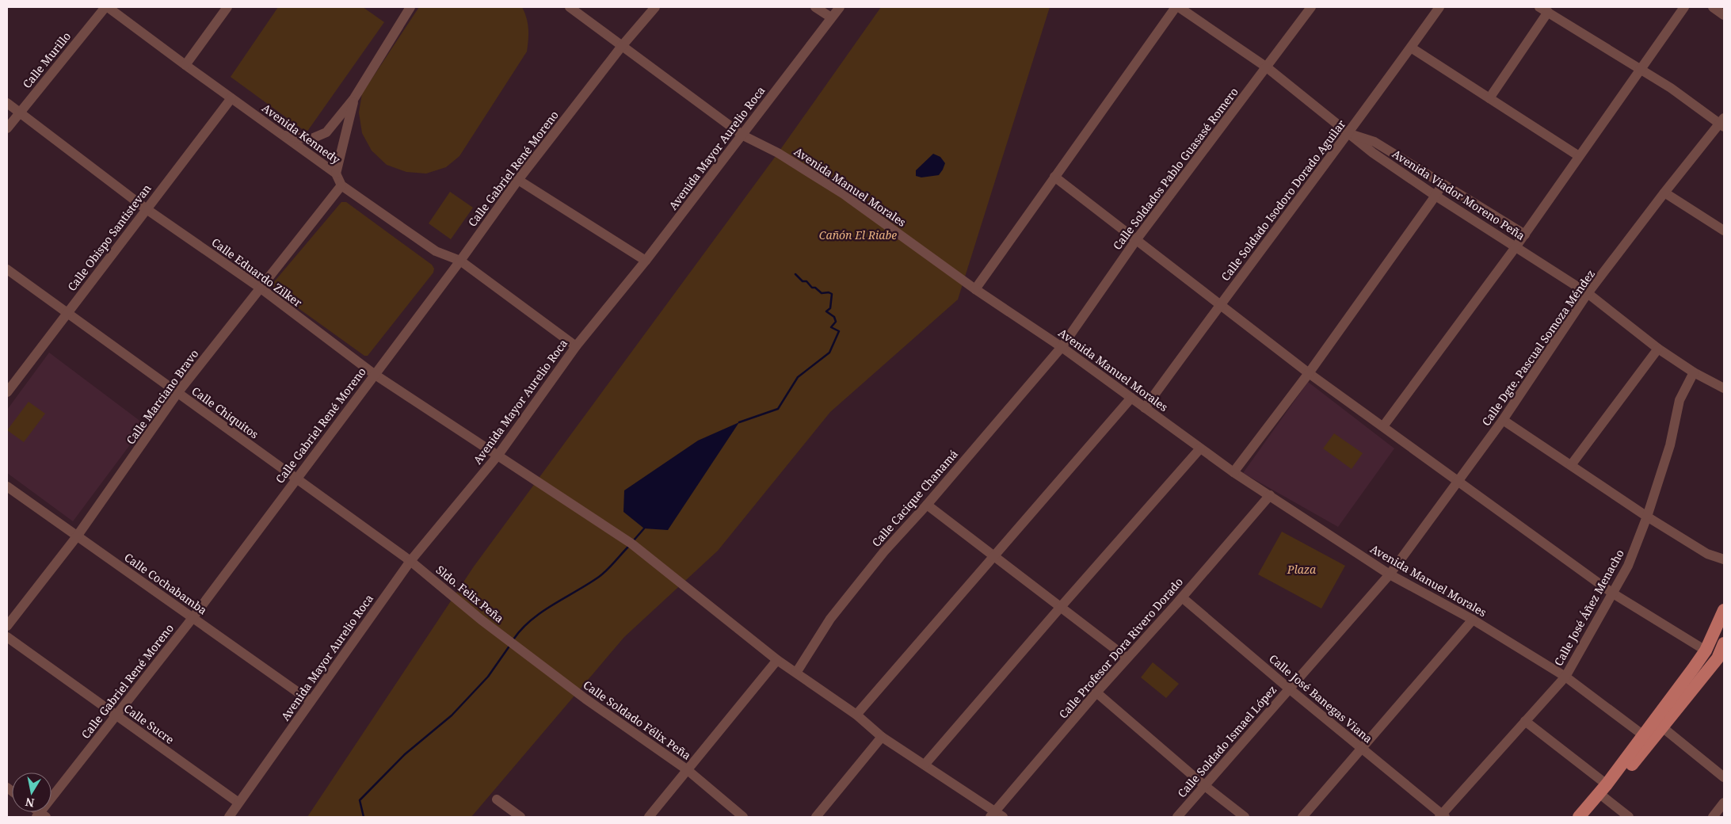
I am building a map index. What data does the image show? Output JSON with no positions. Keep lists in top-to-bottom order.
{
  "streets": {
    "street": [
      "Calle Murillo",
      "Avenida Kennedy",
      "Avenida Mayor Aurelio Roca",
      "Calle Gabriel René Moreno",
      "Calle Soldados Pablo Guasasé Romero",
      "Avenida Manuel Morales",
      "Avenida Viador Moreno Peña",
      "Calle Soldado Isodoro Dorado Aguilar",
      "Calle Obispo Santistevan",
      "Calle Eduardo Zilker",
      "Calle Dgte. Pascual Somoza Méndez",
      "Calle Marciano Bravo",
      "Calle Chiquitos",
      "Calle Cacique Chanamá",
      "Calle Cochabamba",
      "Sldo. Felix Peña",
      "Calle José Áñez Menacho",
      "Calle Profesor Dora Rivero Dorado",
      "Calle José Banegas Viana",
      "Calle Soldado Félix Peña",
      "Calle Sucre",
      "Calle Soldado Ismael López"
    ]
  },
  "crossings": [
    ["Calle Murillo", "Avenida Kennedy"],
    ["Calle Murillo", "Calle Eduardo Zilker"],
    ["Avenida Kennedy", "Calle Obispo Santistevan"],
    ["Avenida Kennedy", "Calle Marciano Bravo"],
    ["Avenida Mayor Aurelio Roca", "Avenida Manuel Morales"],
    ["Avenida Mayor Aurelio Roca", "Calle Eduardo Zilker"],
    ["Avenida Mayor Aurelio Roca", "Calle Chiquitos"],
    ["Avenida Mayor Aurelio Roca", "Calle Cochabamba"],
    ["Avenida Mayor Aurelio Roca", "Sldo. Felix Peña"],
    ["Avenida Mayor Aurelio Roca", "Calle Sucre"],
    ["Calle Gabriel René Moreno", "Avenida Manuel Morales"],
    ["Calle Gabriel René Moreno", "Calle Eduardo Zilker"],
    ["Calle Gabriel René Moreno", "Calle Chiquitos"],
    ["Calle Gabriel René Moreno", "Calle Cochabamba"],
    ["Calle Gabriel René Moreno", "Calle Sucre"],
    ["Calle Soldados Pablo Guasasé Romero", "Avenida Manuel Morales"],
    ["Calle Soldados Pablo Guasasé Romero", "Calle Cacique Chanamá"],
    ["Avenida Manuel Morales", "Calle Soldado Isodoro Dorado Aguilar"],
    ["Avenida Manuel Morales", "Calle Dgte. Pascual Somoza Méndez"],
    ["Avenida Manuel Morales", "Calle Cacique Chanamá"],
    ["Avenida Manuel Morales", "Calle José Áñez Menacho"],
    ["Avenida Manuel Morales", "Calle Profesor Dora Rivero Dorado"],
    ["Avenida Manuel Morales", "Calle Soldado Ismael López"],
    ["Avenida Viador Moreno Peña", "Calle Soldado Isodoro Dorado Aguilar"],
    ["Avenida Viador Moreno Peña", "Calle Dgte. Pascual Somoza Méndez"],
    ["Avenida Viador Moreno Peña", "Calle José Áñez Menacho"],
    ["Calle Obispo Santistevan", "Calle Eduardo Zilker"],
    ["Calle Obispo Santistevan", "Calle Chiquitos"],
    ["Calle Eduardo Zilker", "Calle Marciano Bravo"],
    ["Calle Eduardo Zilker", "Calle Cacique Chanamá"],
    ["Calle Eduardo Zilker", "Calle Profesor Dora Rivero Dorado"],
    ["Calle Dgte. Pascual Somoza Méndez", "Calle Soldado Ismael López"],
    ["Calle Marciano Bravo", "Calle Chiquitos"],
    ["Calle Marciano Bravo", "Calle Cochabamba"],
    ["Calle Chiquitos", "Sldo. Felix Peña"],
    ["Sldo. Felix Peña", "Calle Soldado Félix Peña"],
    ["Calle José Áñez Menacho", "Calle José Banegas Viana"],
    ["Calle Profesor Dora Rivero Dorado", "Calle José Banegas Viana"],
    ["Calle José Banegas Viana", "Calle Soldado Ismael López"]
  ],
  "parks": ["Cañón El Riabe", "Plaza"],
  "north": "bottom"
}
